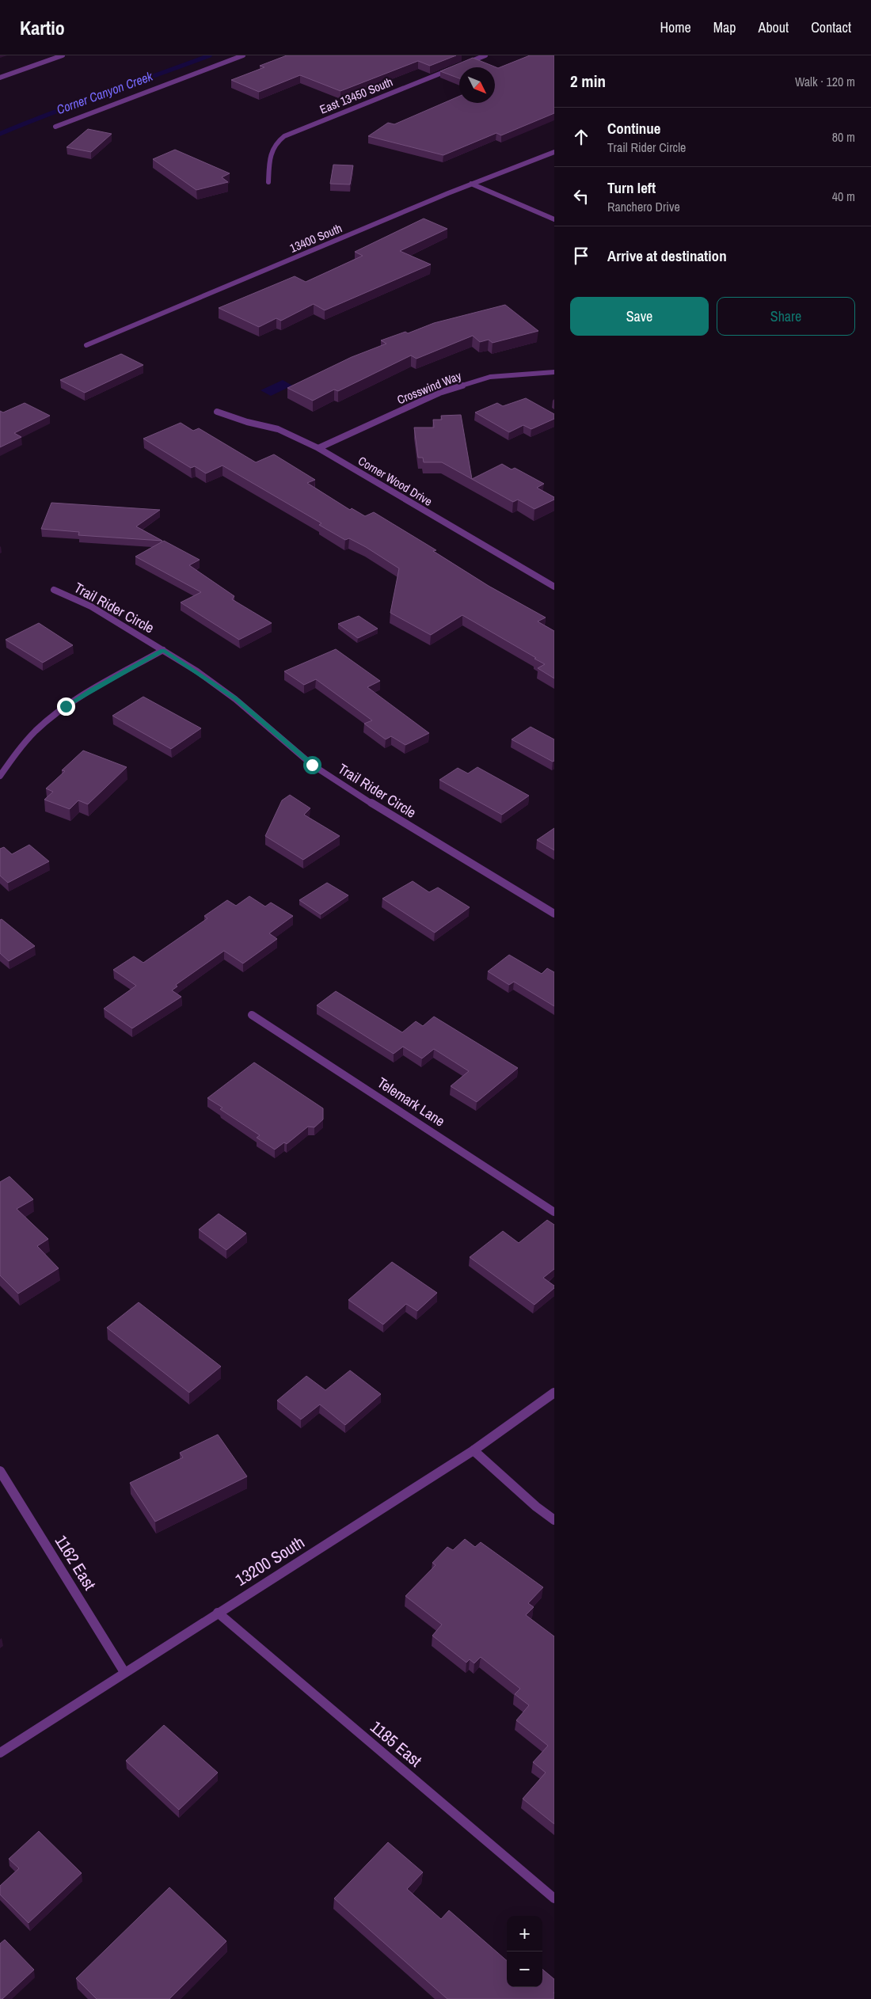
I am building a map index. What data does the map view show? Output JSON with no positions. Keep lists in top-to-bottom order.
{
  "streets": {
    "street": [
      "East 13450 South",
      "13400 South",
      "Crosswind Way",
      "Corner Wood Drive",
      "Trail Rider Circle",
      "Telemark Lane",
      "13200 South",
      "1162 East",
      "1185 East"
    ]
  },
  "crossings": [
    ["Crosswind Way", "Corner Wood Drive"],
    ["13200 South", "1162 East"],
    ["13200 South", "1185 East"]
  ],
  "water": ["Corner Canyon Creek"],
  "north": "bottom right",
  "page": {
    "header": "Kartio",
    "nav": [
      "Home",
      "Map",
      "About",
      "Contact"
    ],
    "heading": ["2 min", "Walk · 120 m"],
    "list": [
      ["Continue", "Trail Rider Circle", "80 m"],
      ["Turn left", "Ranchero Drive", "40 m"],
      "Arrive at destination"
    ],
    "buttons": ["Save", "Share"],
    "map_buttons": ["+", "−"]
  }
}
